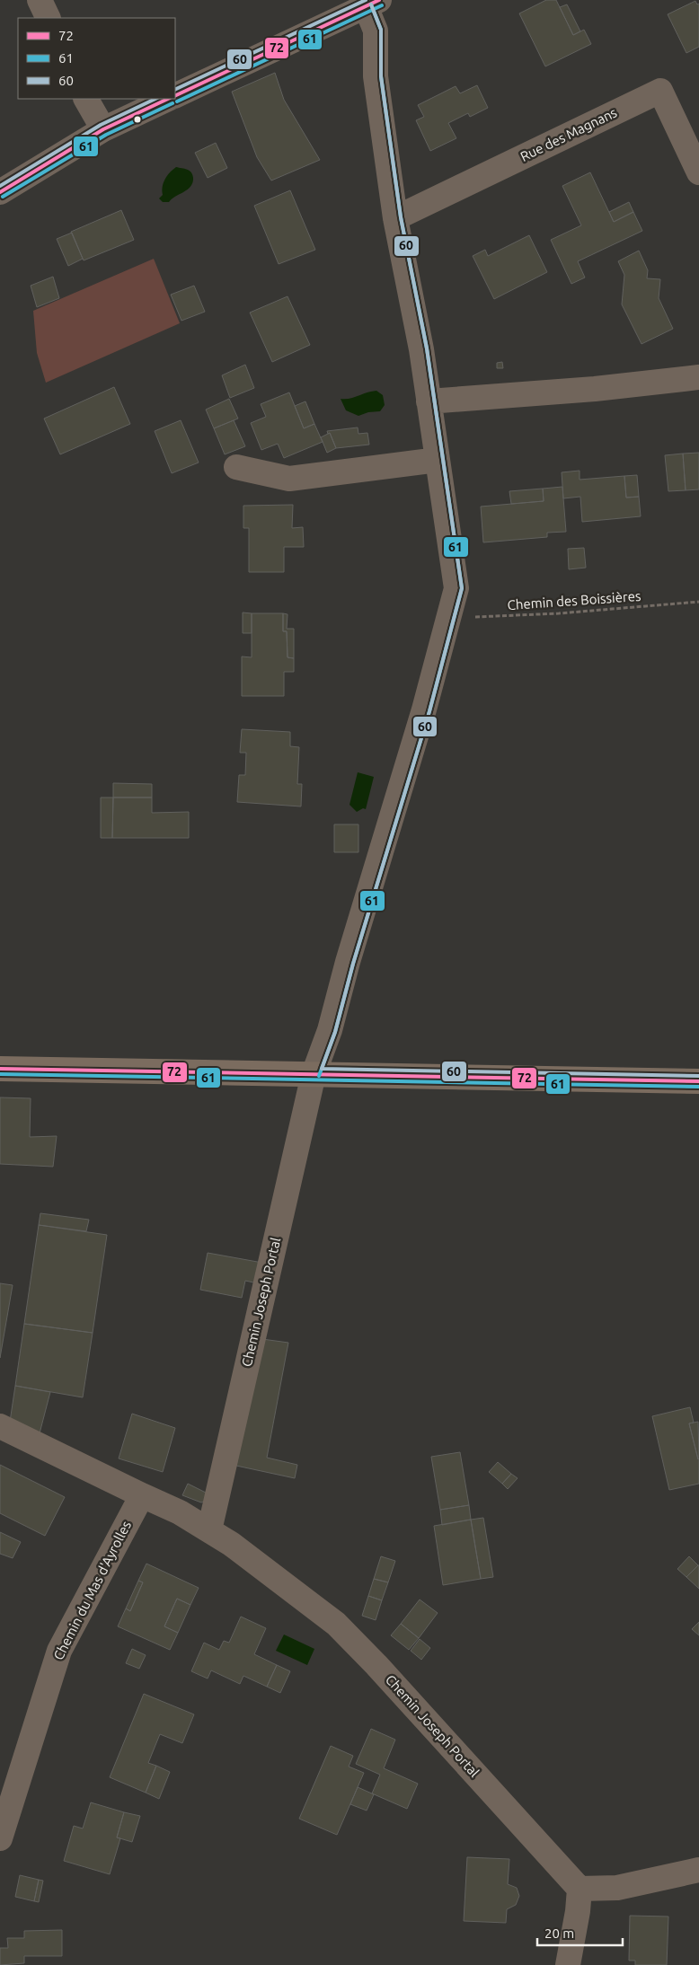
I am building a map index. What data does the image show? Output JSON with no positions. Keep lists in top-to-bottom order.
{
  "streets": {
    "street": ["Rue des Magnans", "Chemin Joseph Portal", "Chemin du Mas d'Ayrolles"],
    "path": ["Chemin des Boissières"]
  },
  "crossings": [
    ["Rue des Magnans", "Chemin Joseph Portal"],
    ["Chemin des Boissières", "Chemin Joseph Portal"],
    ["Chemin Joseph Portal", "Chemin du Mas d'Ayrolles"]
  ],
  "lines": ["transit line 72", "transit line 60", "transit line 61"],
  "legend": ["72", "61", "60"],
  "scale_bar": "20 m"
}
